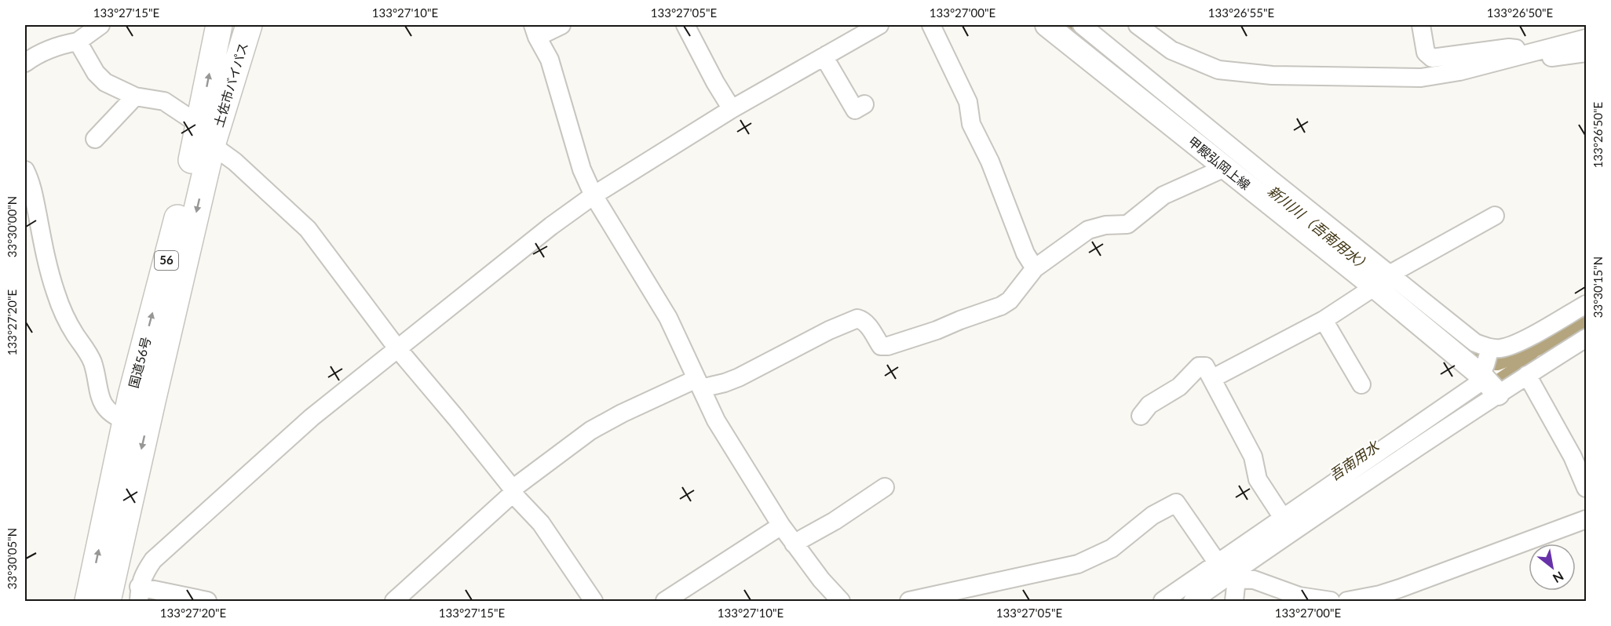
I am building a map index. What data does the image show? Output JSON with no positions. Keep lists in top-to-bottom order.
{
  "streets": {
    "highway": ["土佐市バイパス", "56", "国道56号"],
    "main road": ["甲殿弘岡上線"]
  },
  "crossings": [
    ["土佐市バイパス", "国道56号"]
  ],
  "water": ["新川川（吾南用水）", "吾南用水"],
  "north": "bottom right",
  "coordinates": [
    "133°27'15\"E",
    "133°27'10\"E",
    "133°27'05\"E",
    "133°27'00\"E",
    "133°26'55\"E",
    "133°26'50\"E",
    "33°30'00\"N",
    "33°30'15\"N",
    "133°27'20\"E",
    "33°30'05\"N"
  ]
}
